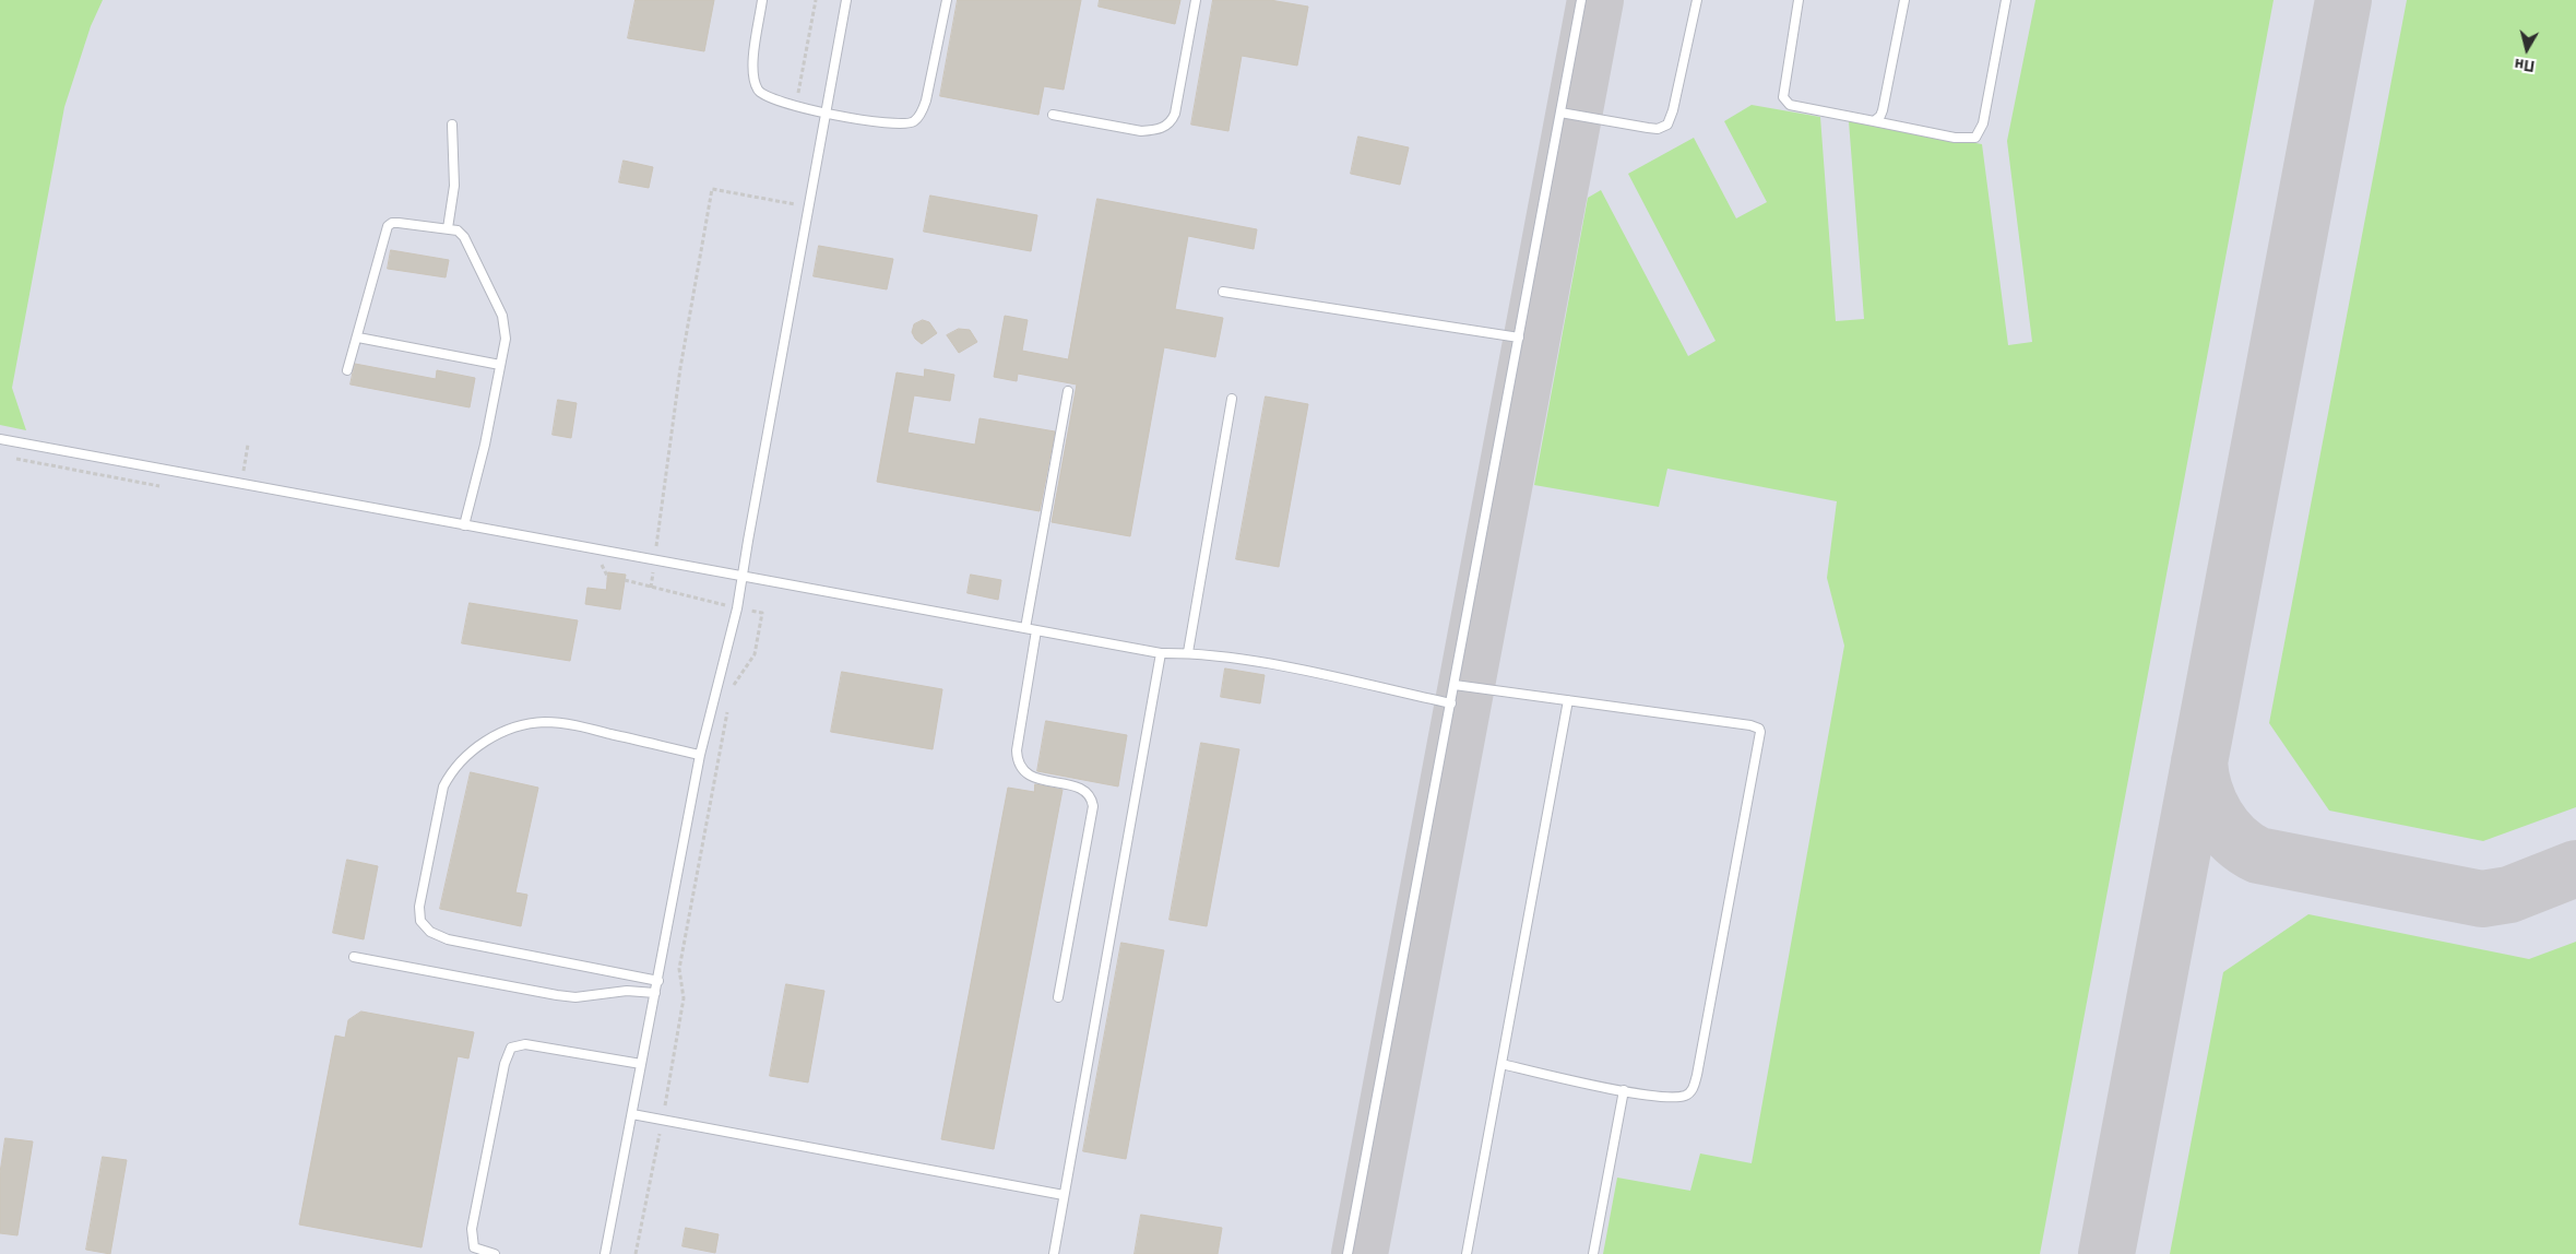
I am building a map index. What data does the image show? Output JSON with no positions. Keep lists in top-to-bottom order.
{
  "north": "bottom"
}
